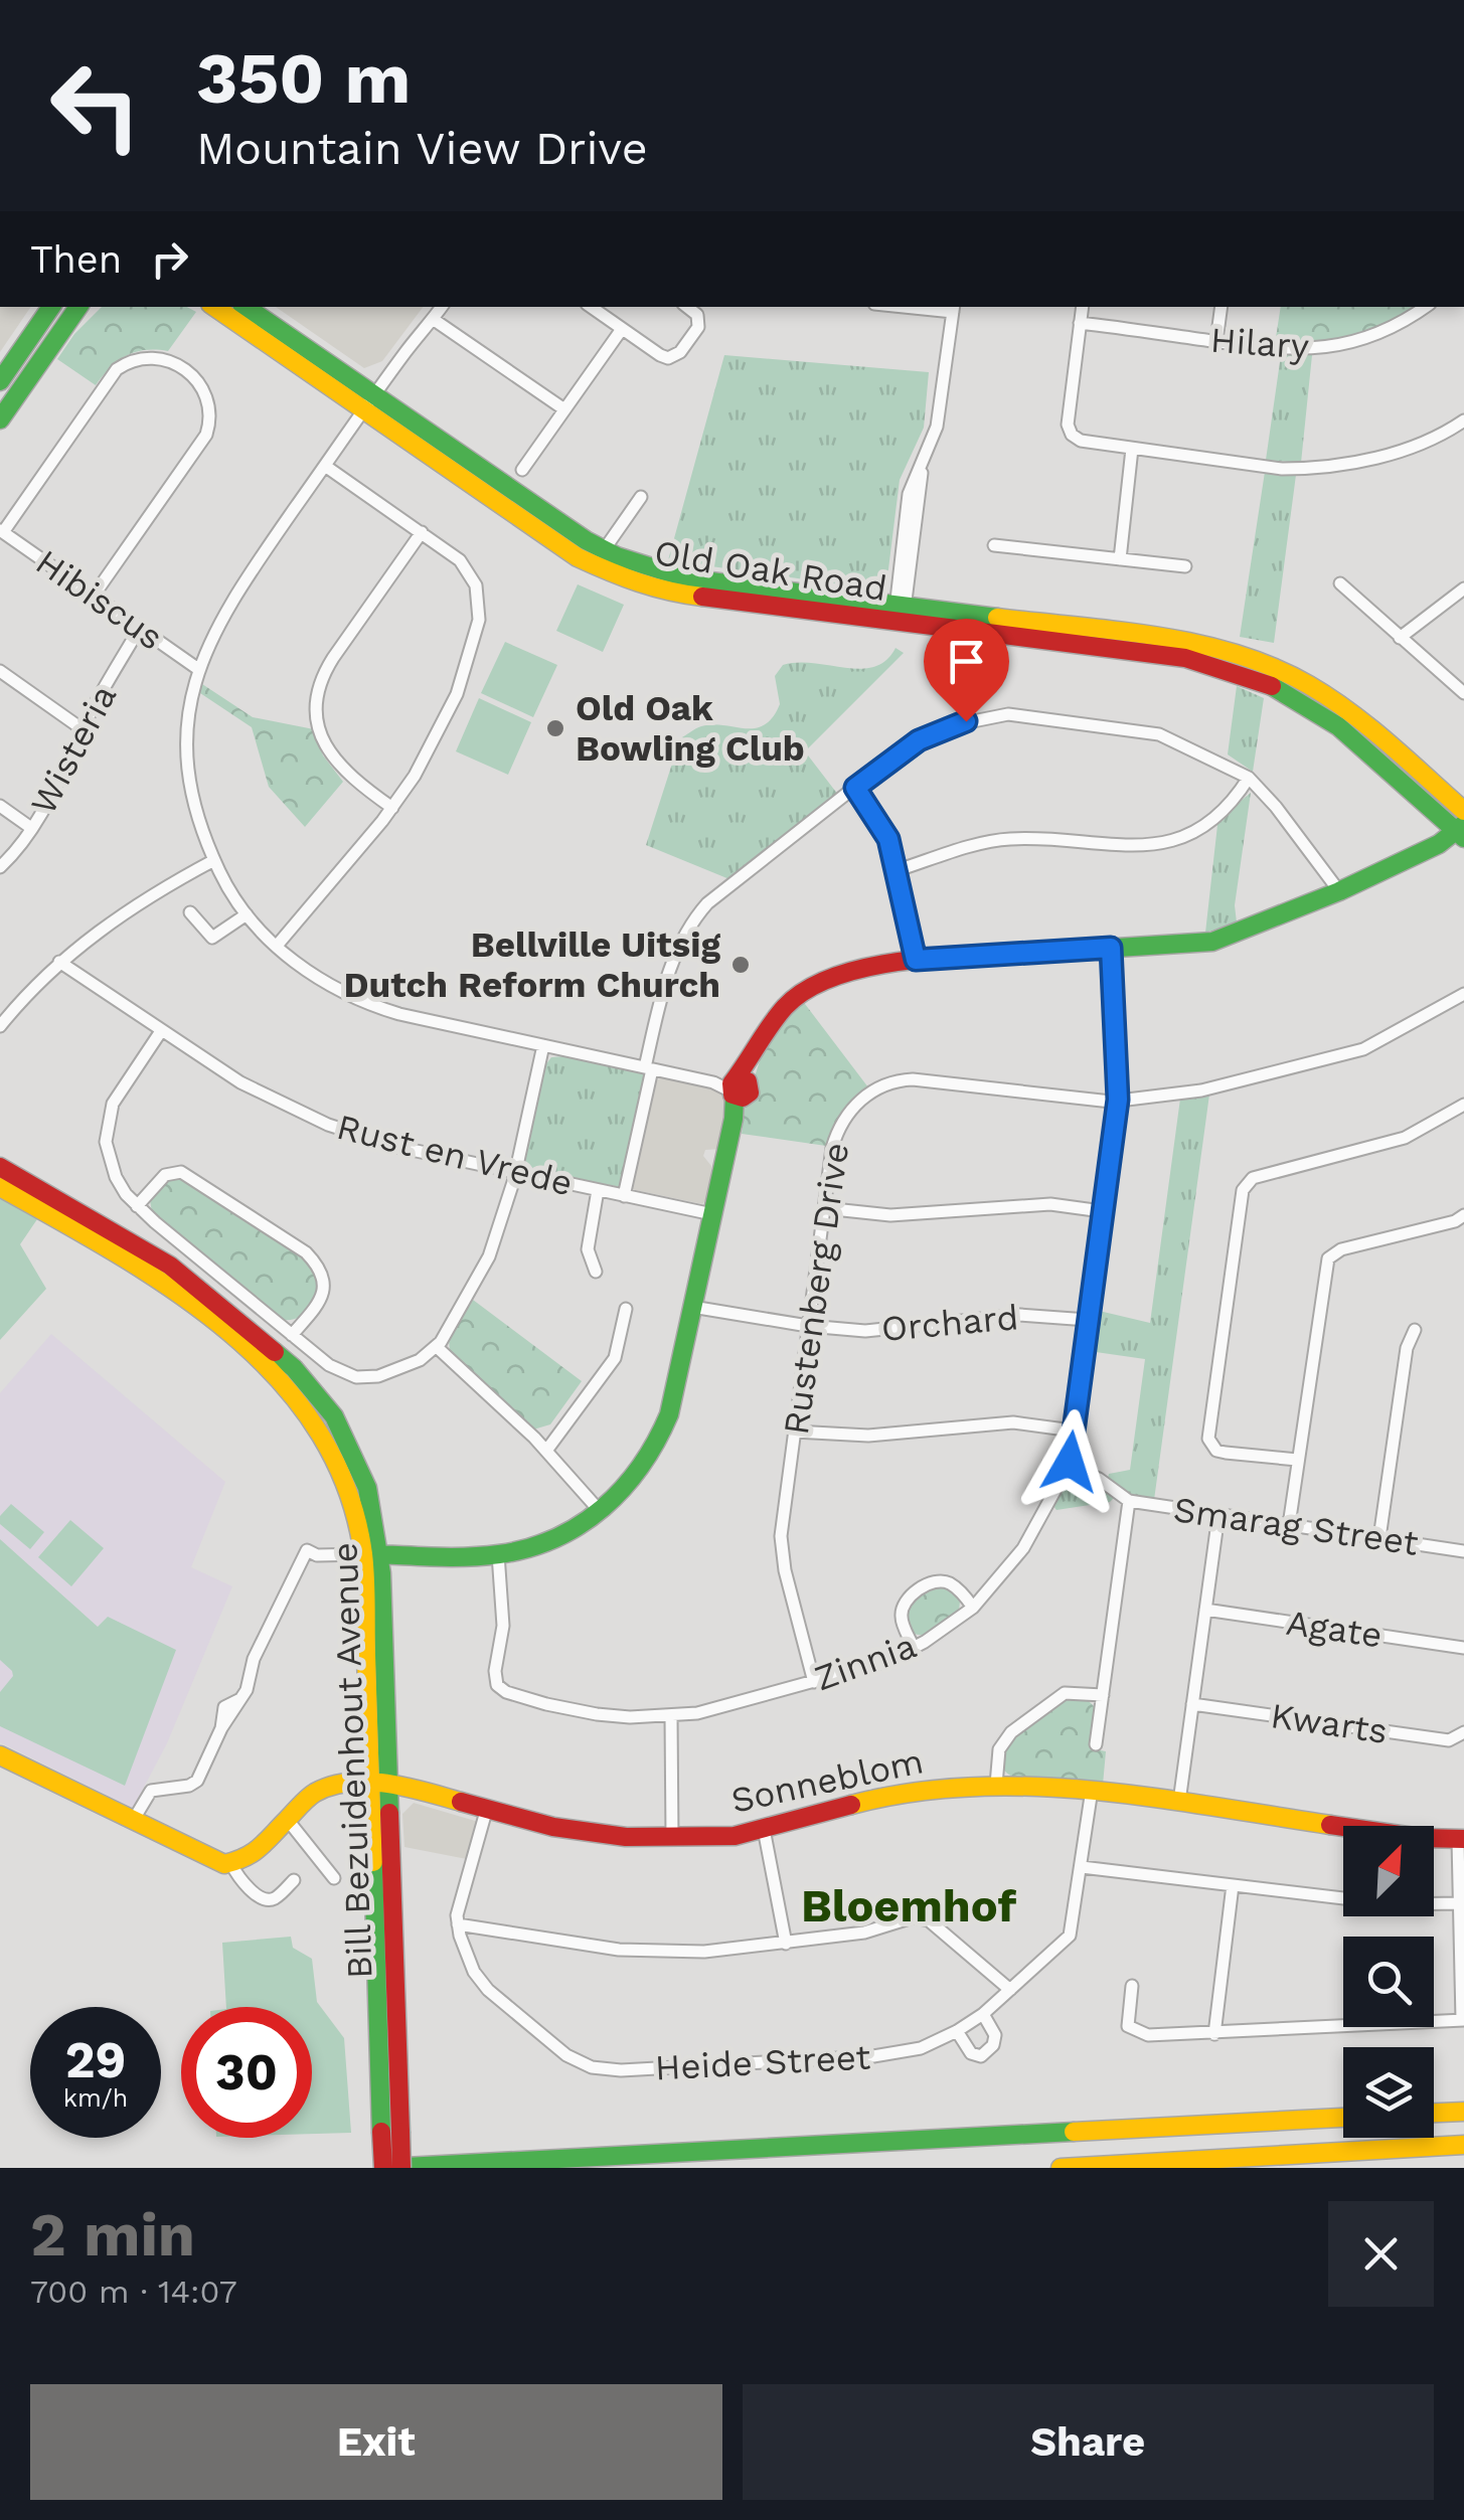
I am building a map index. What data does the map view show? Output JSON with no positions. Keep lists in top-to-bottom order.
{
  "streets": {
    "main road": ["Old Oak Road", "Bill Bezuidenhout Avenue", "Sonneblom"],
    "street": [
      "Hilary",
      "Hibiscus",
      "Wisteria",
      "Rust en Vrede",
      "Rustenberg Drive",
      "Orchard",
      "Smarag Street",
      "Agate",
      "Zinnia",
      "Kwarts",
      "Heide Street"
    ]
  },
  "crossings": [
    ["Hibiscus", "Wisteria"],
    ["Rustenberg Drive", "Orchard"],
    ["Rustenberg Drive", "Zinnia"],
    ["Orchard", "Zinnia"],
    ["Bill Bezuidenhout Avenue", "Sonneblom"],
    ["Sonneblom", "Heide Street"]
  ],
  "districts": ["Bloemhof"],
  "places": ["Old Oak Bowling Club", "Bellville Uitsig Dutch Reform Church"],
  "north": "top right",
  "page": {
    "turn": ["350 m", "Mountain View Drive"],
    "then": "Then",
    "speed": "29 km/h",
    "limit": "30",
    "heading": ["2 min", "700 m · 14:07"],
    "buttons": ["Exit", "Share"]
  }
}
